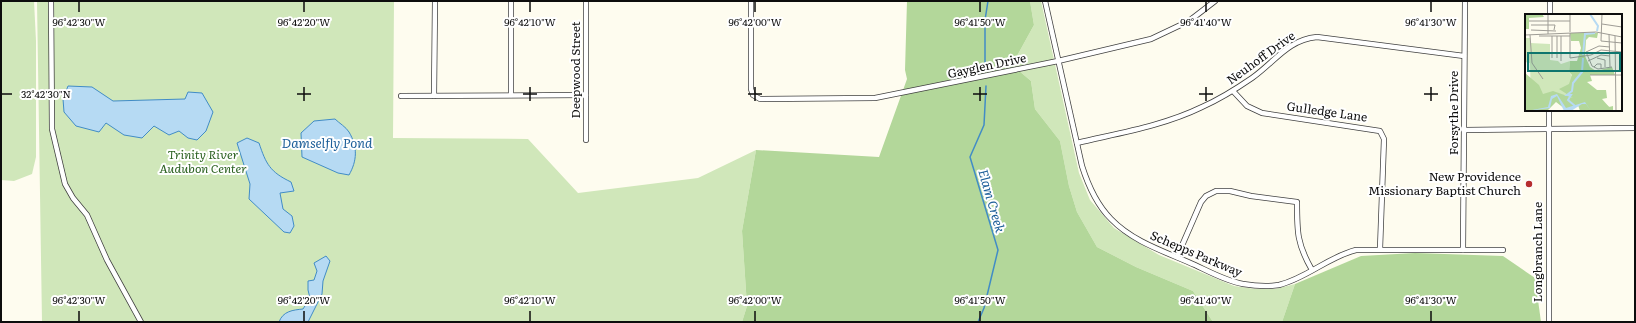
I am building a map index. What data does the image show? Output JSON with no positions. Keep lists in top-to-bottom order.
{
  "streets": {
    "street": [
      "Neuhoff Drive",
      "Gayglen Drive",
      "Deepwood Street",
      "Gulledge Lane",
      "Forsythe Drive",
      "Longbranch Lane",
      "Schepps Parkway"
    ]
  },
  "crossings": [
    ["Neuhoff Drive", "Gulledge Lane"],
    ["Neuhoff Drive", "Forsythe Drive"],
    ["Neuhoff Drive", "Schepps Parkway"],
    ["Gayglen Drive", "Schepps Parkway"],
    ["Gulledge Lane", "Schepps Parkway"],
    ["Forsythe Drive", "Schepps Parkway"]
  ],
  "water": ["Damselfly Pond", "Elam Creek"],
  "parks": ["Trinity River Audubon Center"],
  "places": ["New Providence Missionary Baptist Church"],
  "coordinates": [
    "96°42'30\"W",
    "96°42'20\"W",
    "96°42'10\"W",
    "96°42'00\"W",
    "96°41'50\"W",
    "96°41'40\"W",
    "96°41'30\"W",
    "32°42'30\"N"
  ]
}
